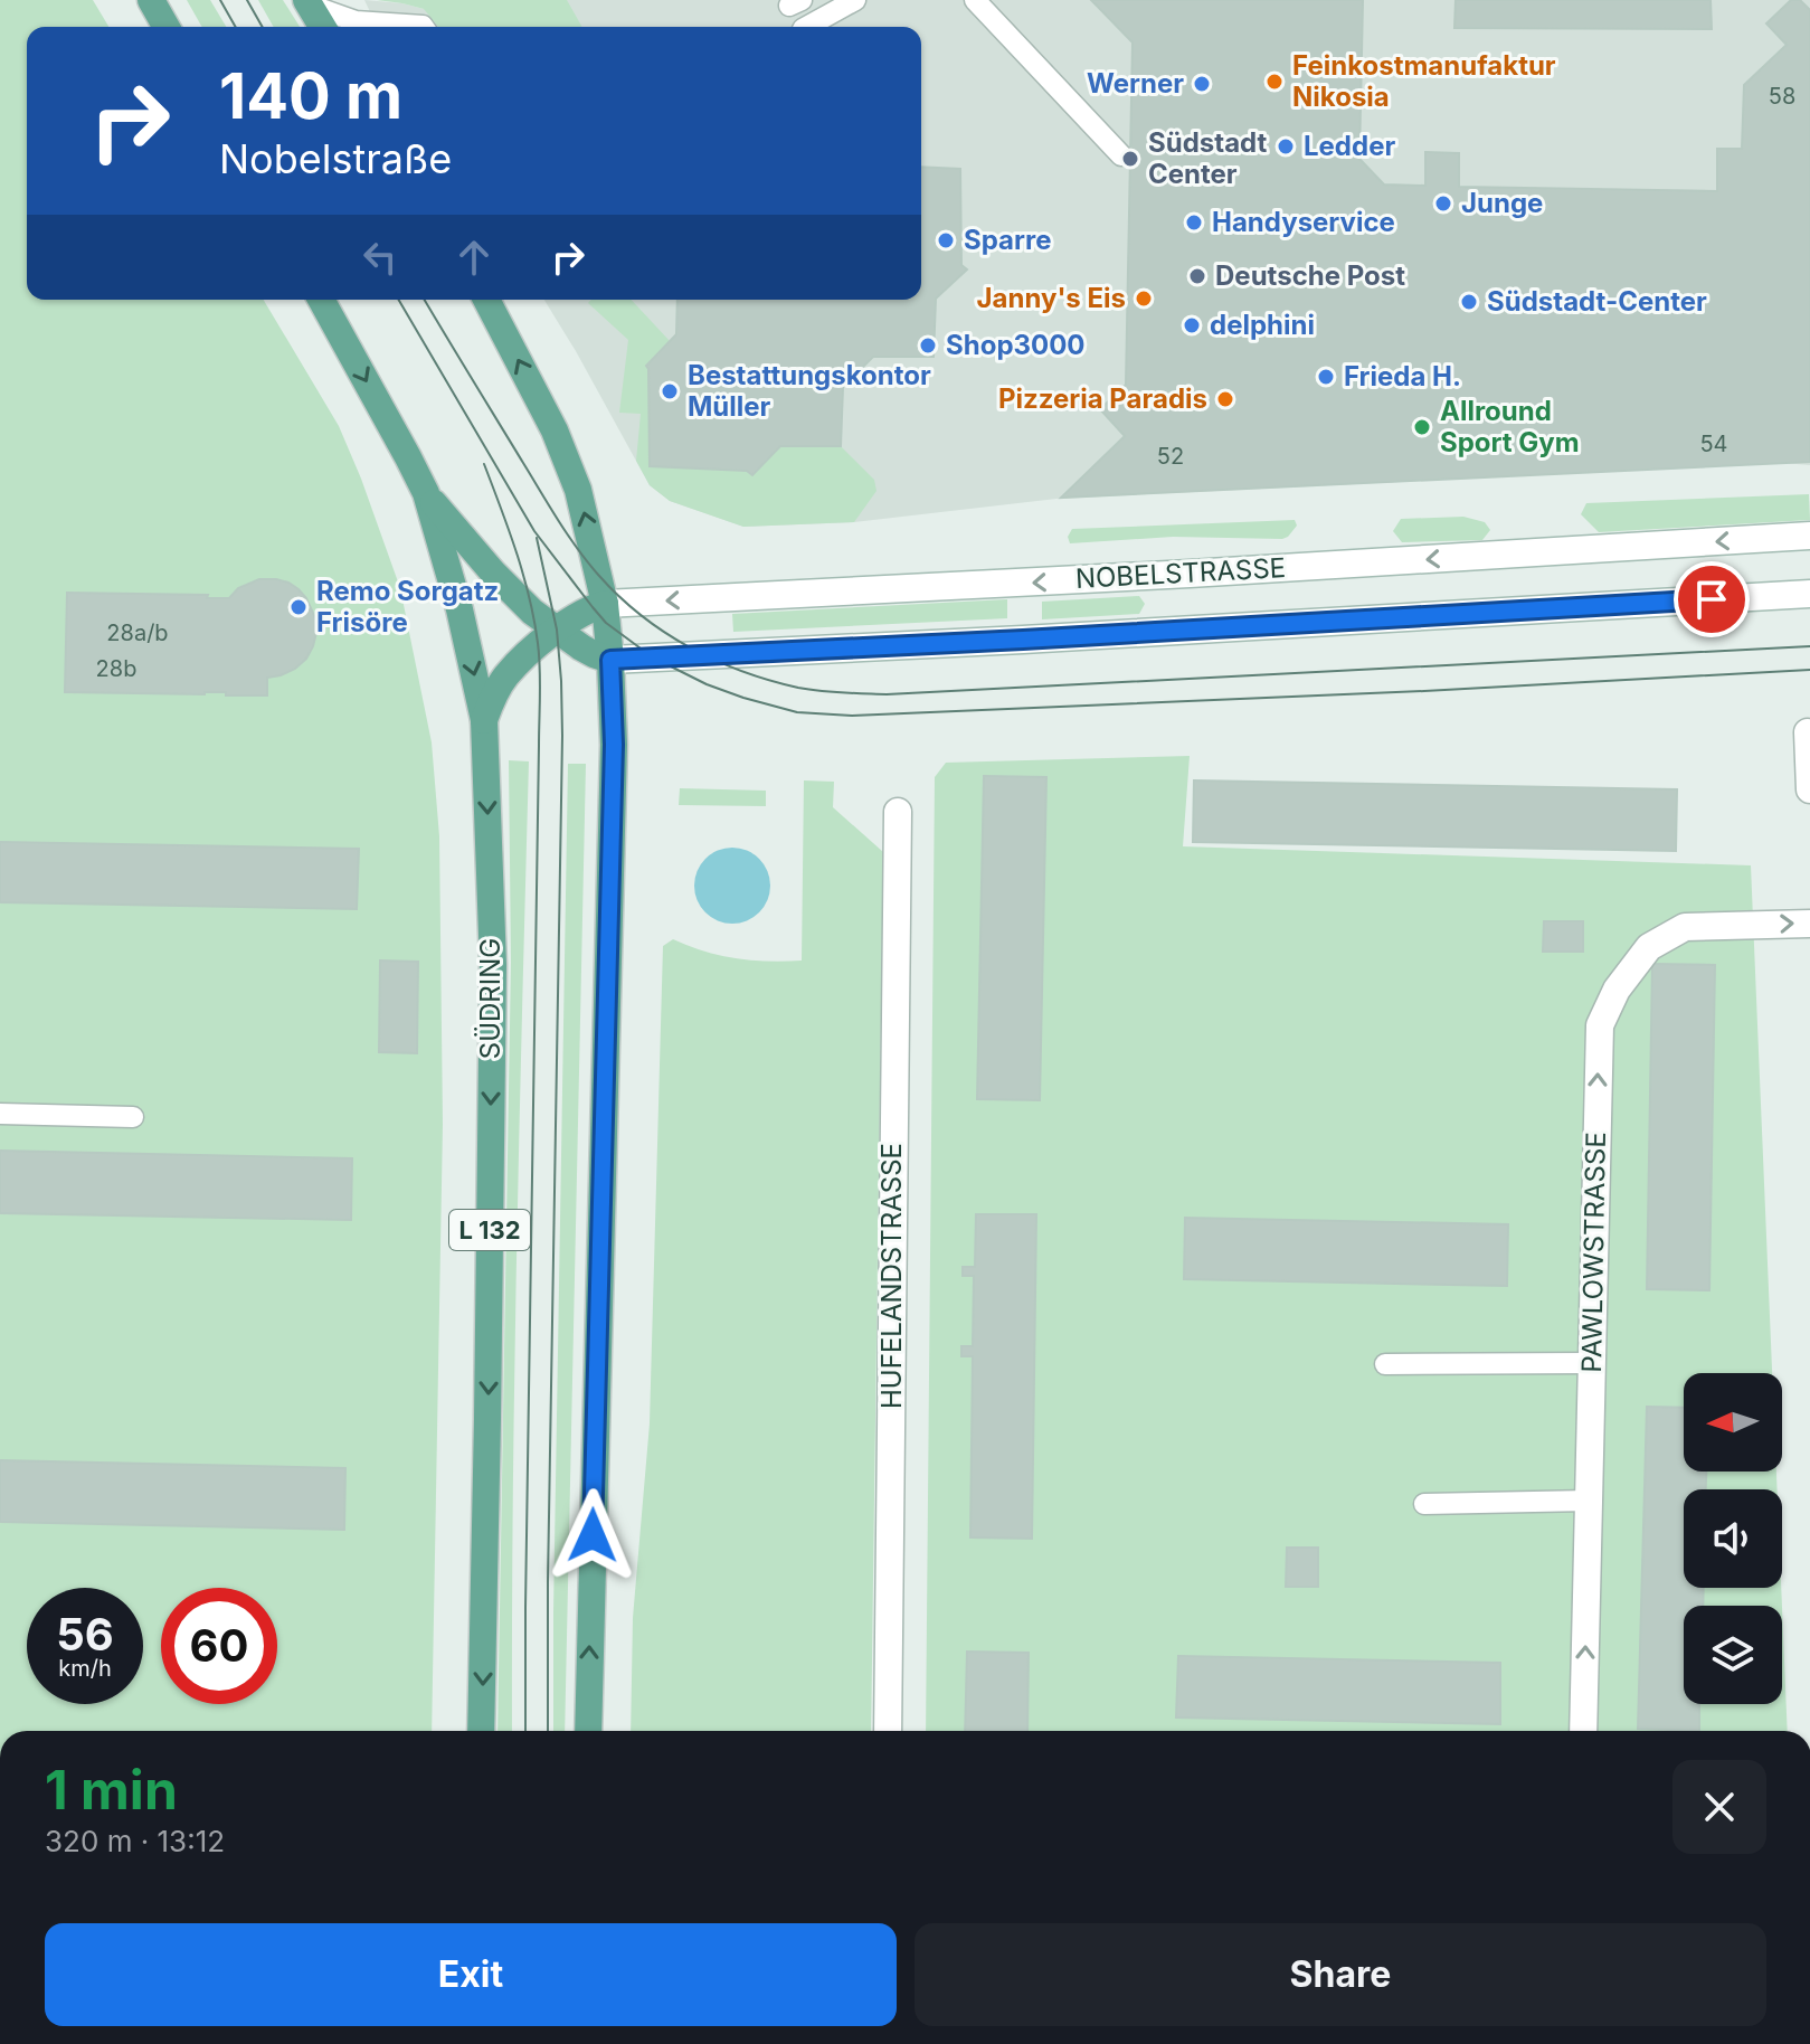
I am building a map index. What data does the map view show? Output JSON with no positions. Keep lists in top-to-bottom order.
{
  "streets": {
    "main road": [
      "NOBELSTRASSE",
      "SÜDRING",
      "L 132",
      "PAWLOWSTRASSE",
      "HUFELANDSTRASSE"
    ]
  },
  "crossings": [
    ["NOBELSTRASSE", "SÜDRING"]
  ],
  "one_way": ["PAWLOWSTRASSE"],
  "places": [
    "Feinkostmanufaktur Nikosia",
    "Werner",
    "Ledder",
    "Südstadt Center",
    "Junge",
    "Handyservice",
    "Sparre",
    "Deutsche Post",
    "Janny's Eis",
    "Südstadt-Center",
    "delphini",
    "Shop3000",
    "Frieda H.",
    "Bestattungskontor Müller",
    "Pizzeria Paradis",
    "Allround Sport Gym",
    "Remo Sorgatz Frisöre"
  ],
  "house_numbers": [
    "58",
    "54",
    "52",
    "28a/b",
    "28b"
  ],
  "north": "left",
  "page": {
    "turn": ["140 m", "Nobelstraße"],
    "speed": "56 km/h",
    "limit": "60",
    "heading": ["1 min", "320 m · 13:12"],
    "buttons": ["Exit", "Share"]
  }
}
